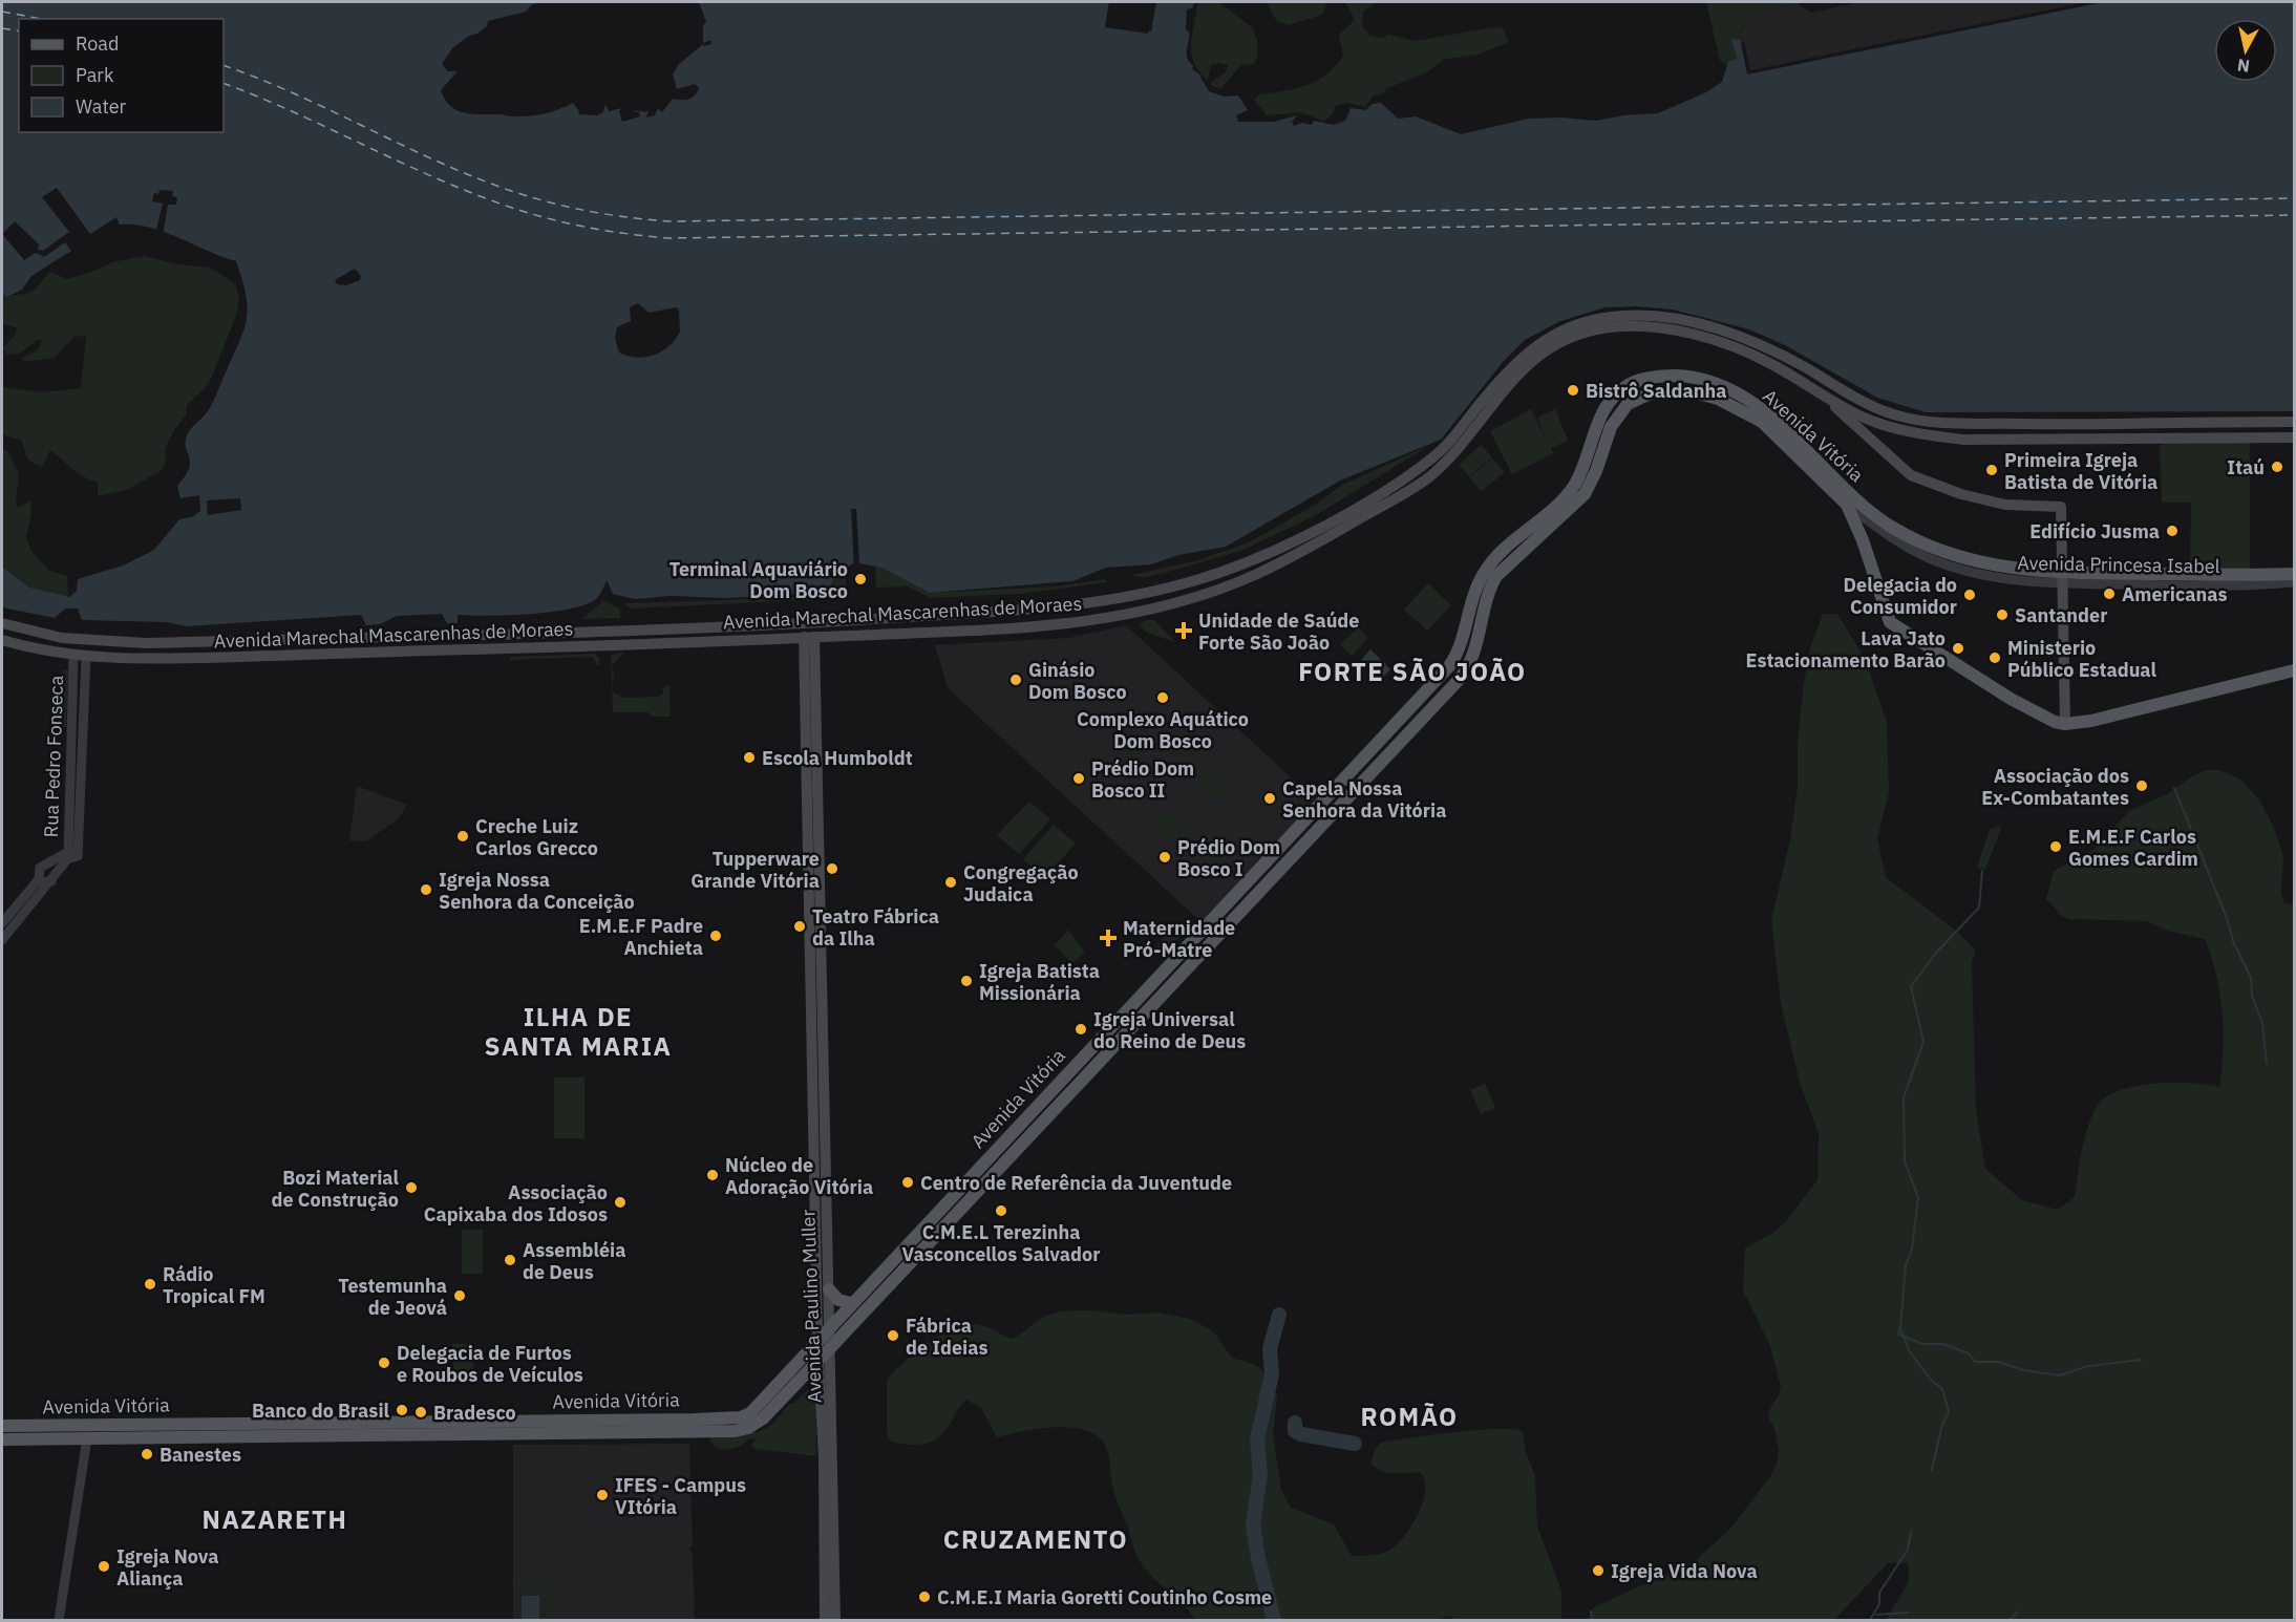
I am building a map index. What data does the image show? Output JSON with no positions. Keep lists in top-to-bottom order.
{
  "streets": {
    "main road": [
      "Avenida Vitória",
      "Avenida Princesa Isabel",
      "Avenida Marechal Mascarenhas de Moraes",
      "Avenida Paulino Muller"
    ],
    "street": ["Rua Pedro Fonseca"]
  },
  "crossings": [
    ["Avenida Vitória", "Avenida Princesa Isabel"],
    ["Avenida Vitória", "Avenida Paulino Muller"],
    ["Avenida Marechal Mascarenhas de Moraes", "Rua Pedro Fonseca"],
    ["Avenida Marechal Mascarenhas de Moraes", "Avenida Paulino Muller"]
  ],
  "districts": [
    "FORTE SÃO JOÃO",
    "ILHA DE SANTA MARIA",
    "ROMÃO",
    "NAZARETH",
    "CRUZAMENTO"
  ],
  "places": {
    "other": [
      "Bistrô Saldanha",
      "Itaú",
      "Primeira Igreja Batista de Vitória",
      "Edifício Jusma",
      "Terminal Aquaviário Dom Bosco",
      "Americanas",
      "Delegacia do Consumidor",
      "Santander",
      "Lava Jato Estacionamento Barão",
      "Ministerio Público Estadual",
      "Ginásio Dom Bosco",
      "Complexo Aquático Dom Bosco",
      "Escola Humboldt",
      "Prédio Dom Bosco II",
      "Associação dos Ex-Combatantes",
      "Capela Nossa Senhora da Vitória",
      "Creche Luiz Carlos Grecco",
      "E.M.E.F Carlos Gomes Cardim",
      "Prédio Dom Bosco I",
      "Tupperware Grande Vitória",
      "Congregação Judaica",
      "Igreja Nossa Senhora da Conceição",
      "Teatro Fábrica da Ilha",
      "E.M.E.F Padre Anchieta",
      "Igreja Batista Missionária",
      "Igreja Universal do Reino de Deus",
      "Núcleo de Adoração Vitória",
      "Centro de Referência da Juventude",
      "Bozi Material de Construção",
      "Associação Capixaba dos Idosos",
      "C.M.E.L Terezinha Vasconcellos Salvador",
      "Assembléia de Deus",
      "Rádio Tropical FM",
      "Testemunha de Jeová",
      "Fábrica de Ideias",
      "Delegacia de Furtos e Roubos de Veículos",
      "Banco do Brasil",
      "Bradesco",
      "Banestes",
      "IFES - Campus VItória",
      "Igreja Nova Aliança",
      "Igreja Vida Nova",
      "C.M.E.I Maria Goretti Coutinho Cosme"
    ],
    "health": ["Unidade de Saúde Forte São João", "Maternidade Pró-Matre"]
  },
  "legend": ["Road", "Park", "Water"],
  "north": "bottom"
}
